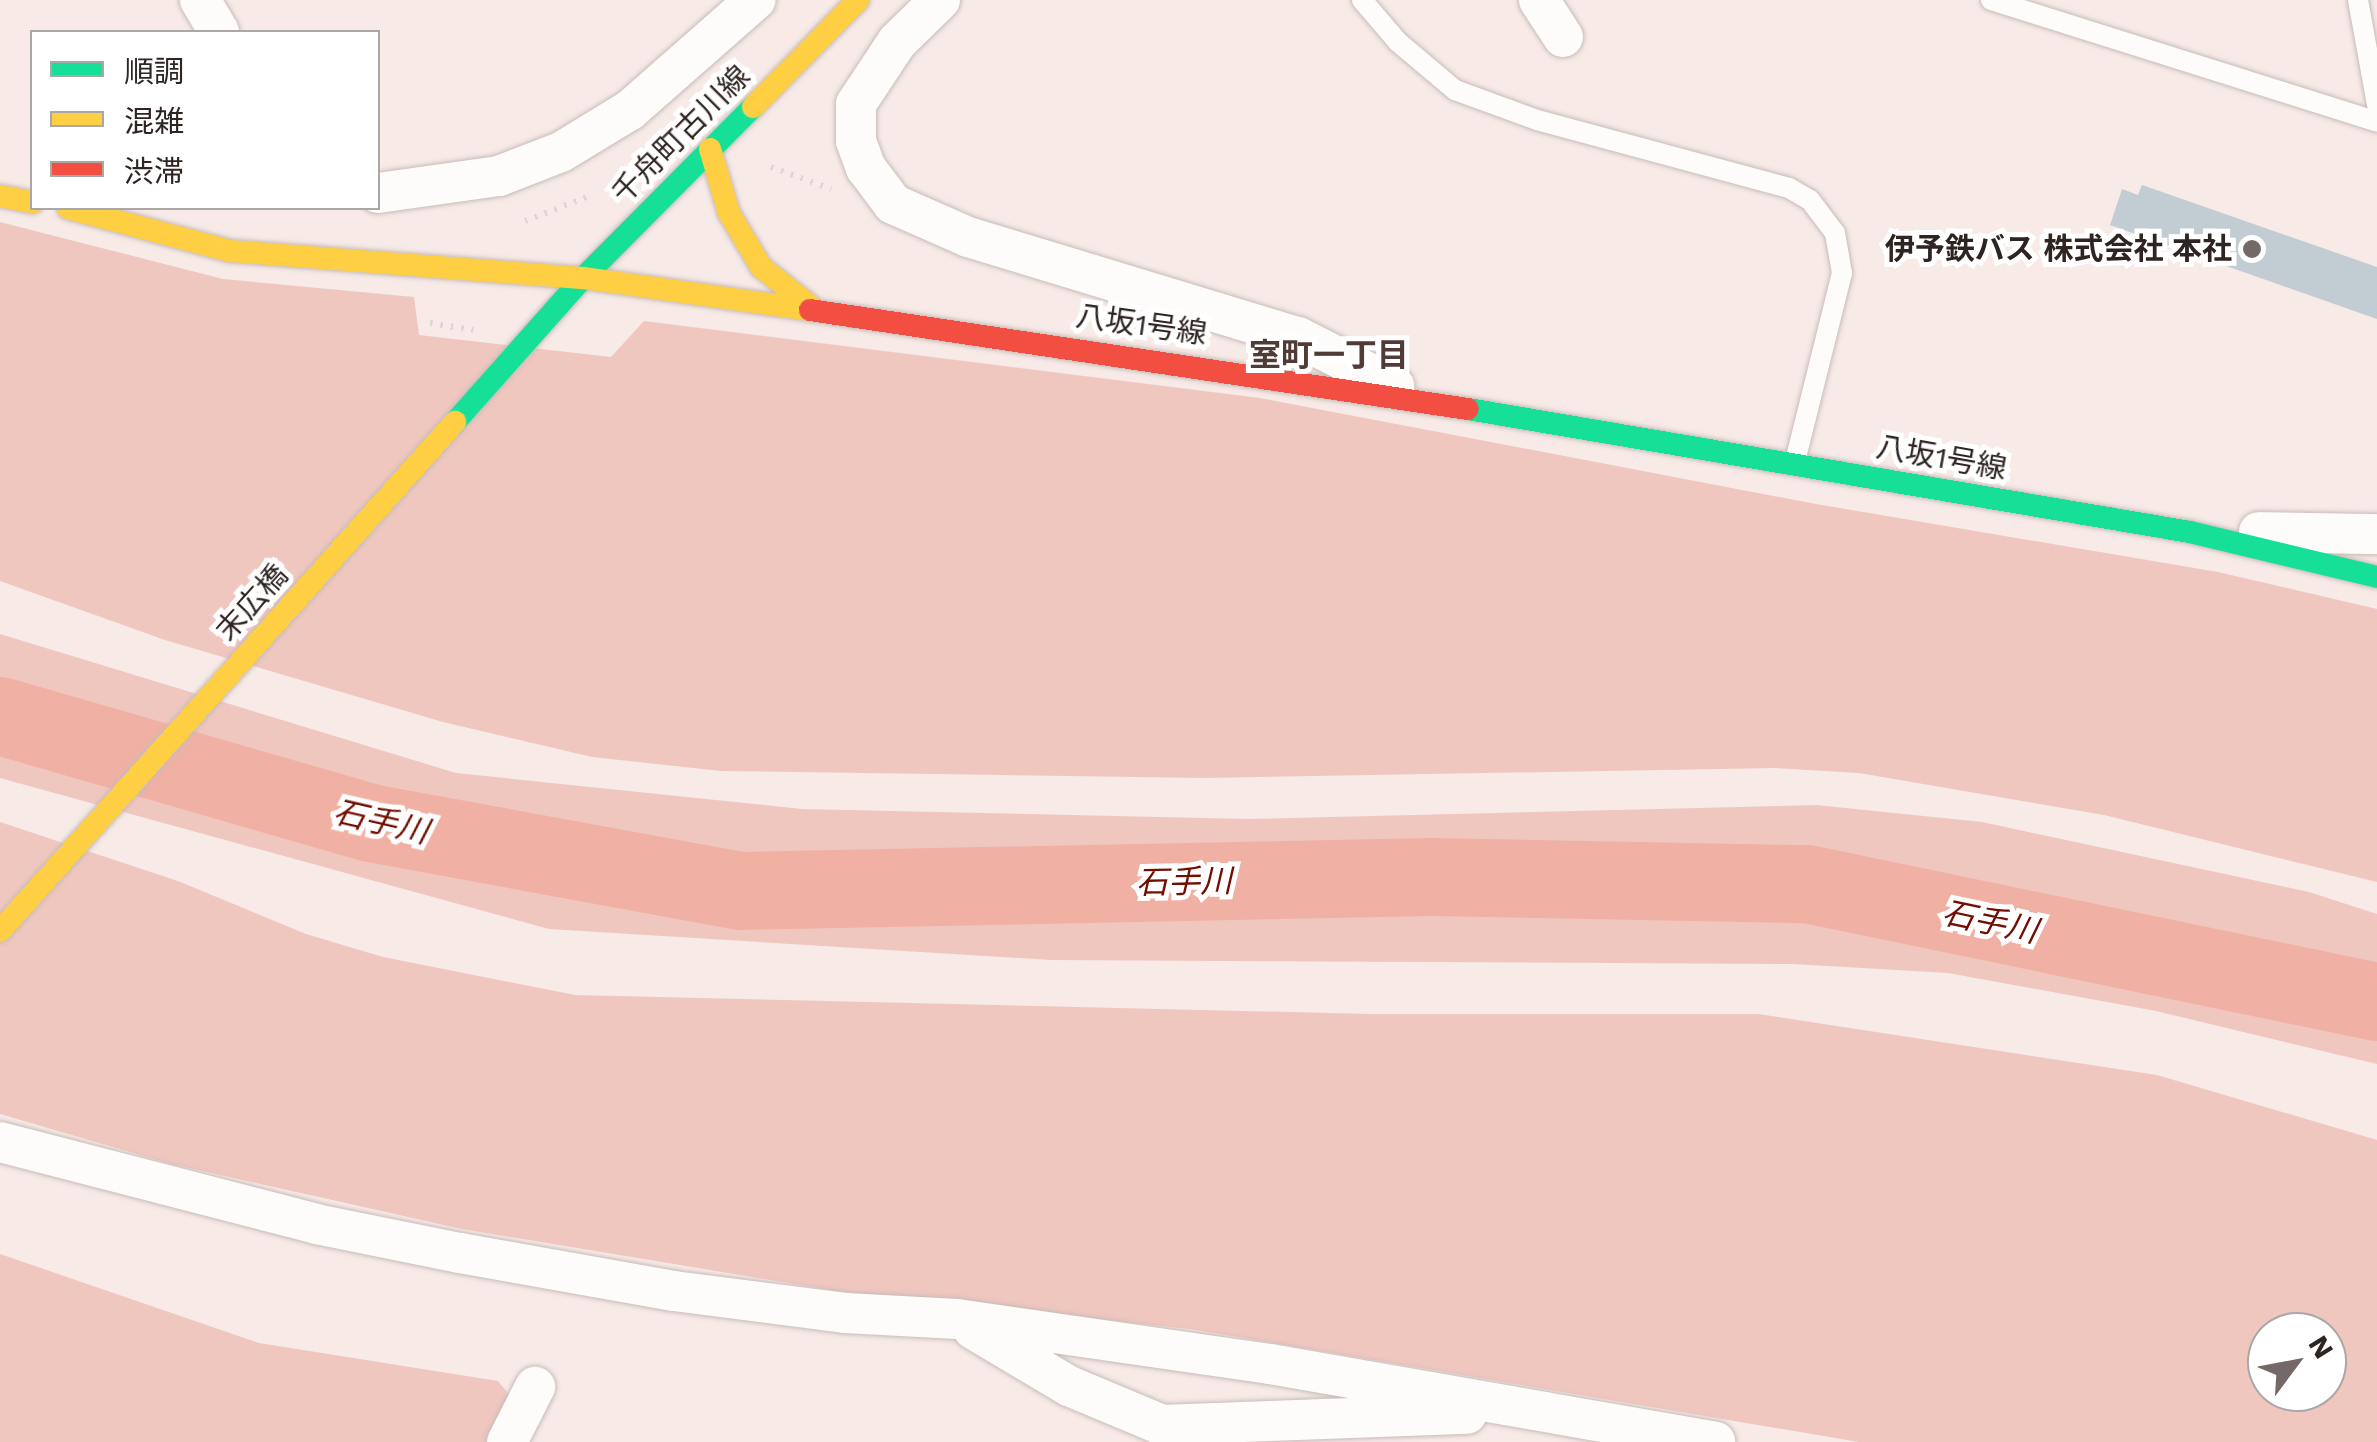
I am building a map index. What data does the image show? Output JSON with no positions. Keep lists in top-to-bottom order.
{
  "streets": {
    "street": ["千舟町古川線", "八坂1号線", "末広橋"]
  },
  "crossings": [
    ["千舟町古川線", "八坂1号線"],
    ["千舟町古川線", "末広橋"]
  ],
  "districts": ["室町一丁目"],
  "water": ["石手川"],
  "places": ["伊予鉄バス 株式会社 本社"],
  "legend": ["順調", "混雑", "渋滞"],
  "north": "top right"
}
